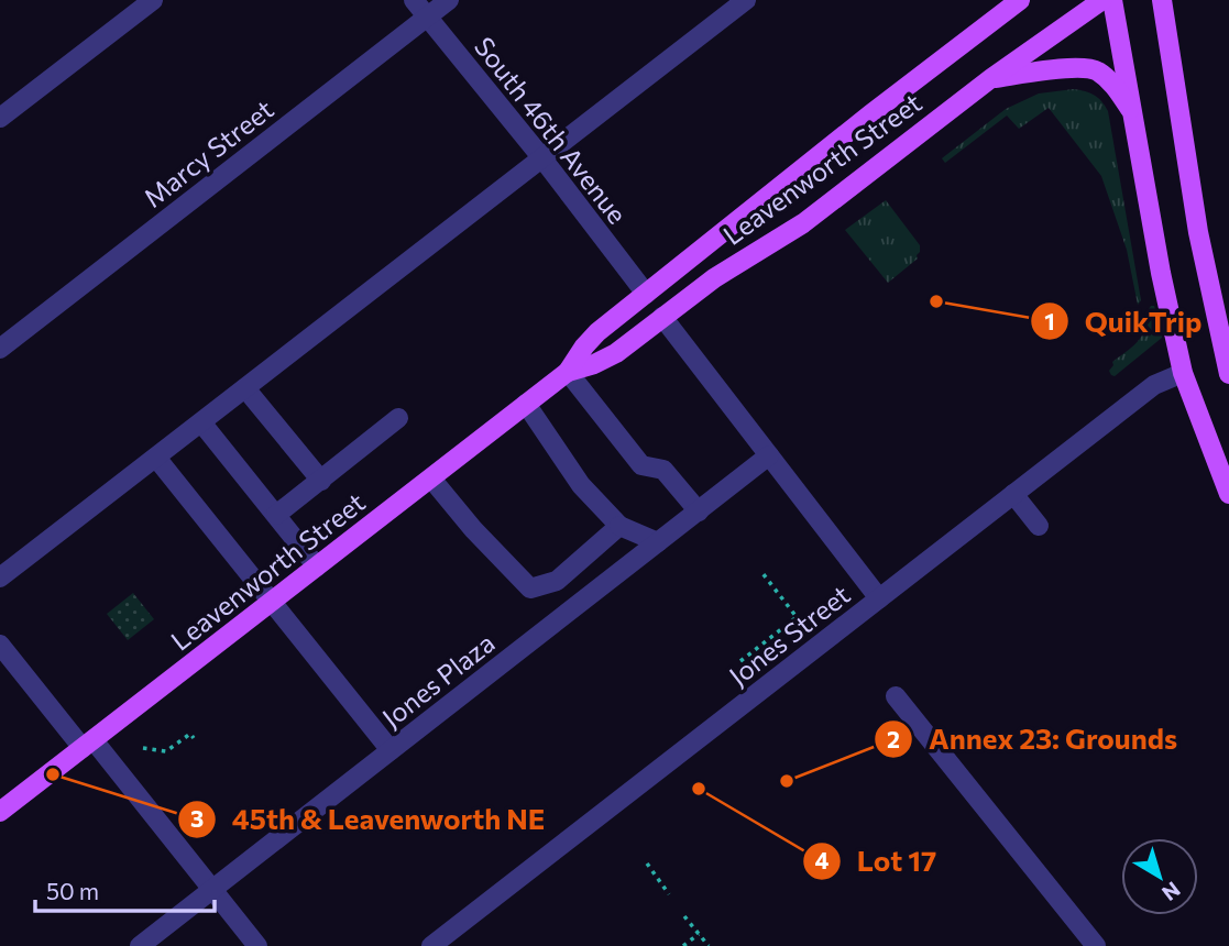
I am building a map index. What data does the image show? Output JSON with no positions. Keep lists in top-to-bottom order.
{
  "streets": {
    "main road": ["Leavenworth Street"],
    "street": [
      "South 46th Avenue",
      "Marcy Street",
      "Jones Street",
      "Jones Plaza"
    ]
  },
  "crossings": [
    ["South 46th Avenue", "Marcy Street"],
    ["South 46th Avenue", "Leavenworth Street"]
  ],
  "places": [
    "QuikTrip",
    "45th & Leavenworth NE",
    "Annex 23: Grounds",
    "Lot 17"
  ],
  "scale_bar": "50 m",
  "north": "bottom right"
}
